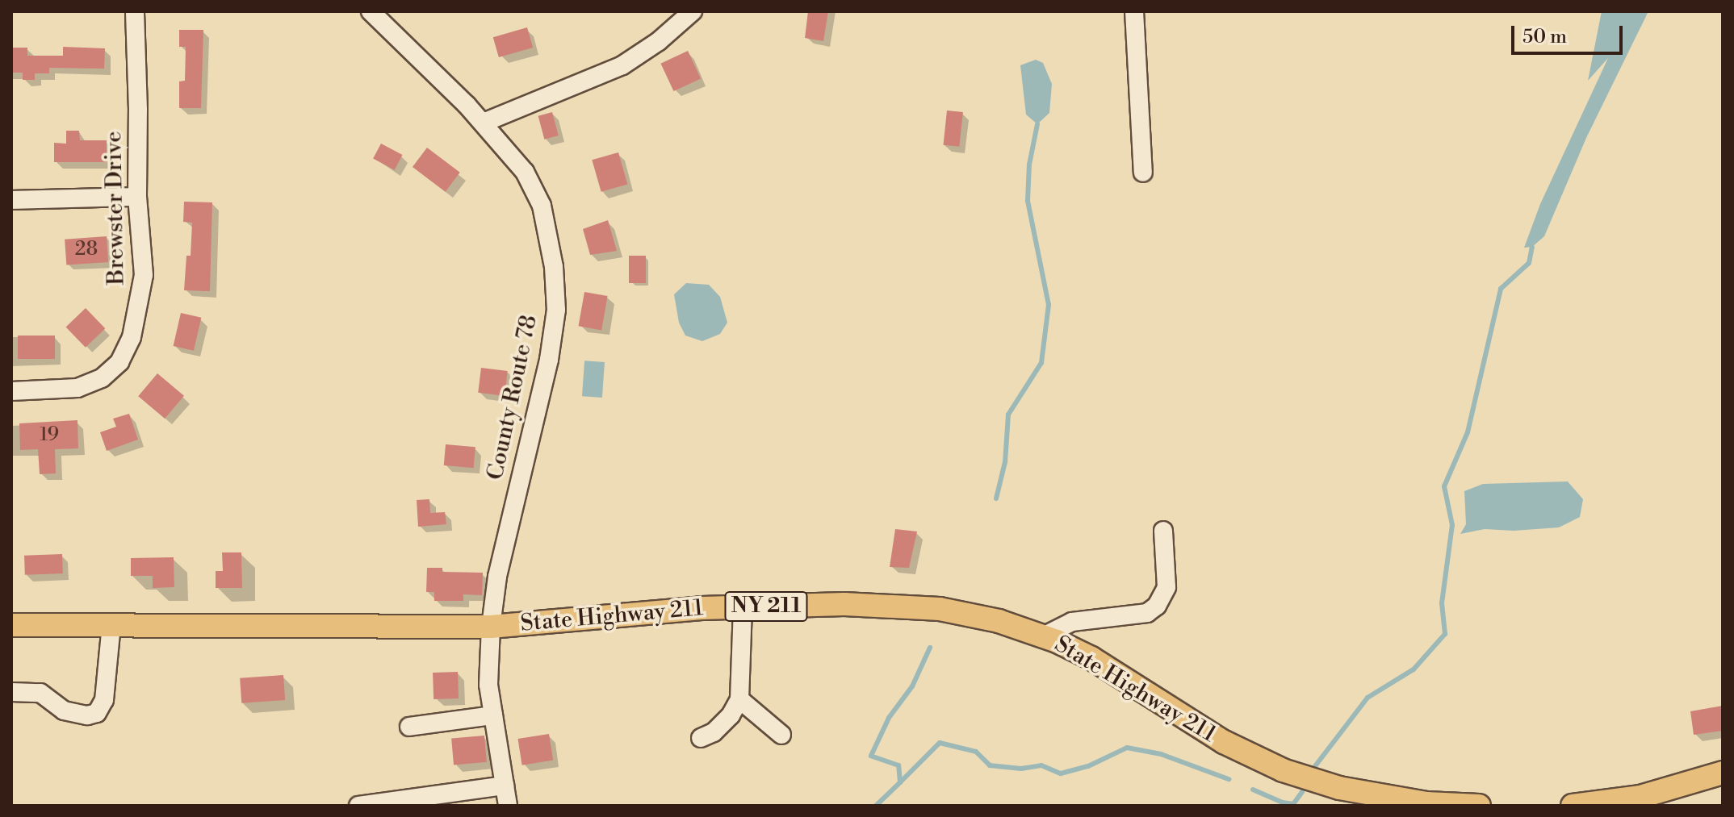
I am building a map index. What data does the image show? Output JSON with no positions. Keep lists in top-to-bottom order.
{
  "streets": {
    "main road": ["NY 211", "State Highway 211"],
    "street": ["Brewster Drive", "County Route 78"]
  },
  "crossings": [
    ["County Route 78", "State Highway 211"]
  ],
  "house_numbers": ["28", "19"],
  "scale_bar": "50 m"
}
